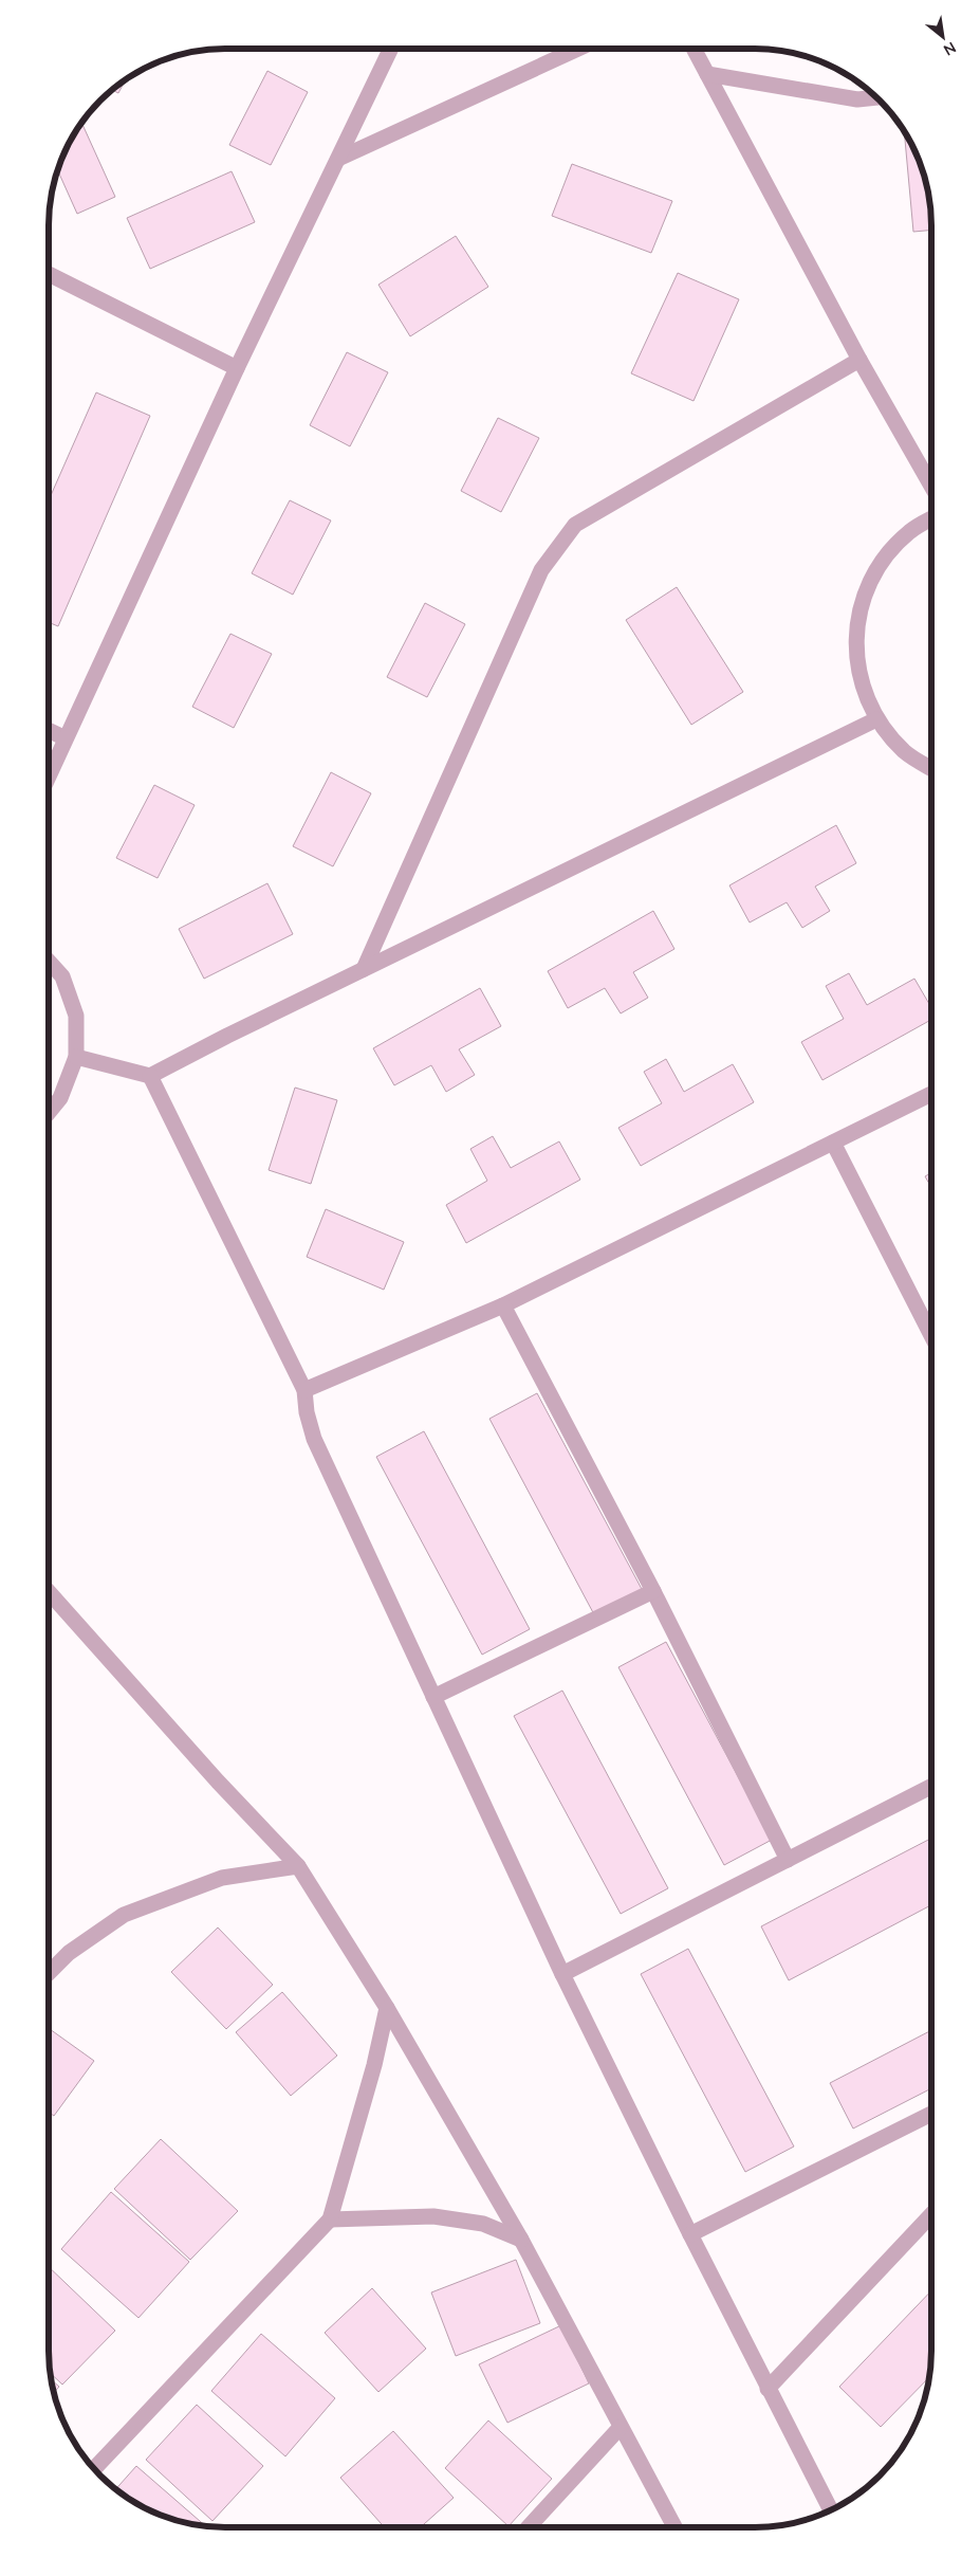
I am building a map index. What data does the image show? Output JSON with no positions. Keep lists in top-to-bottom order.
{
  "north": "bottom right"
}
